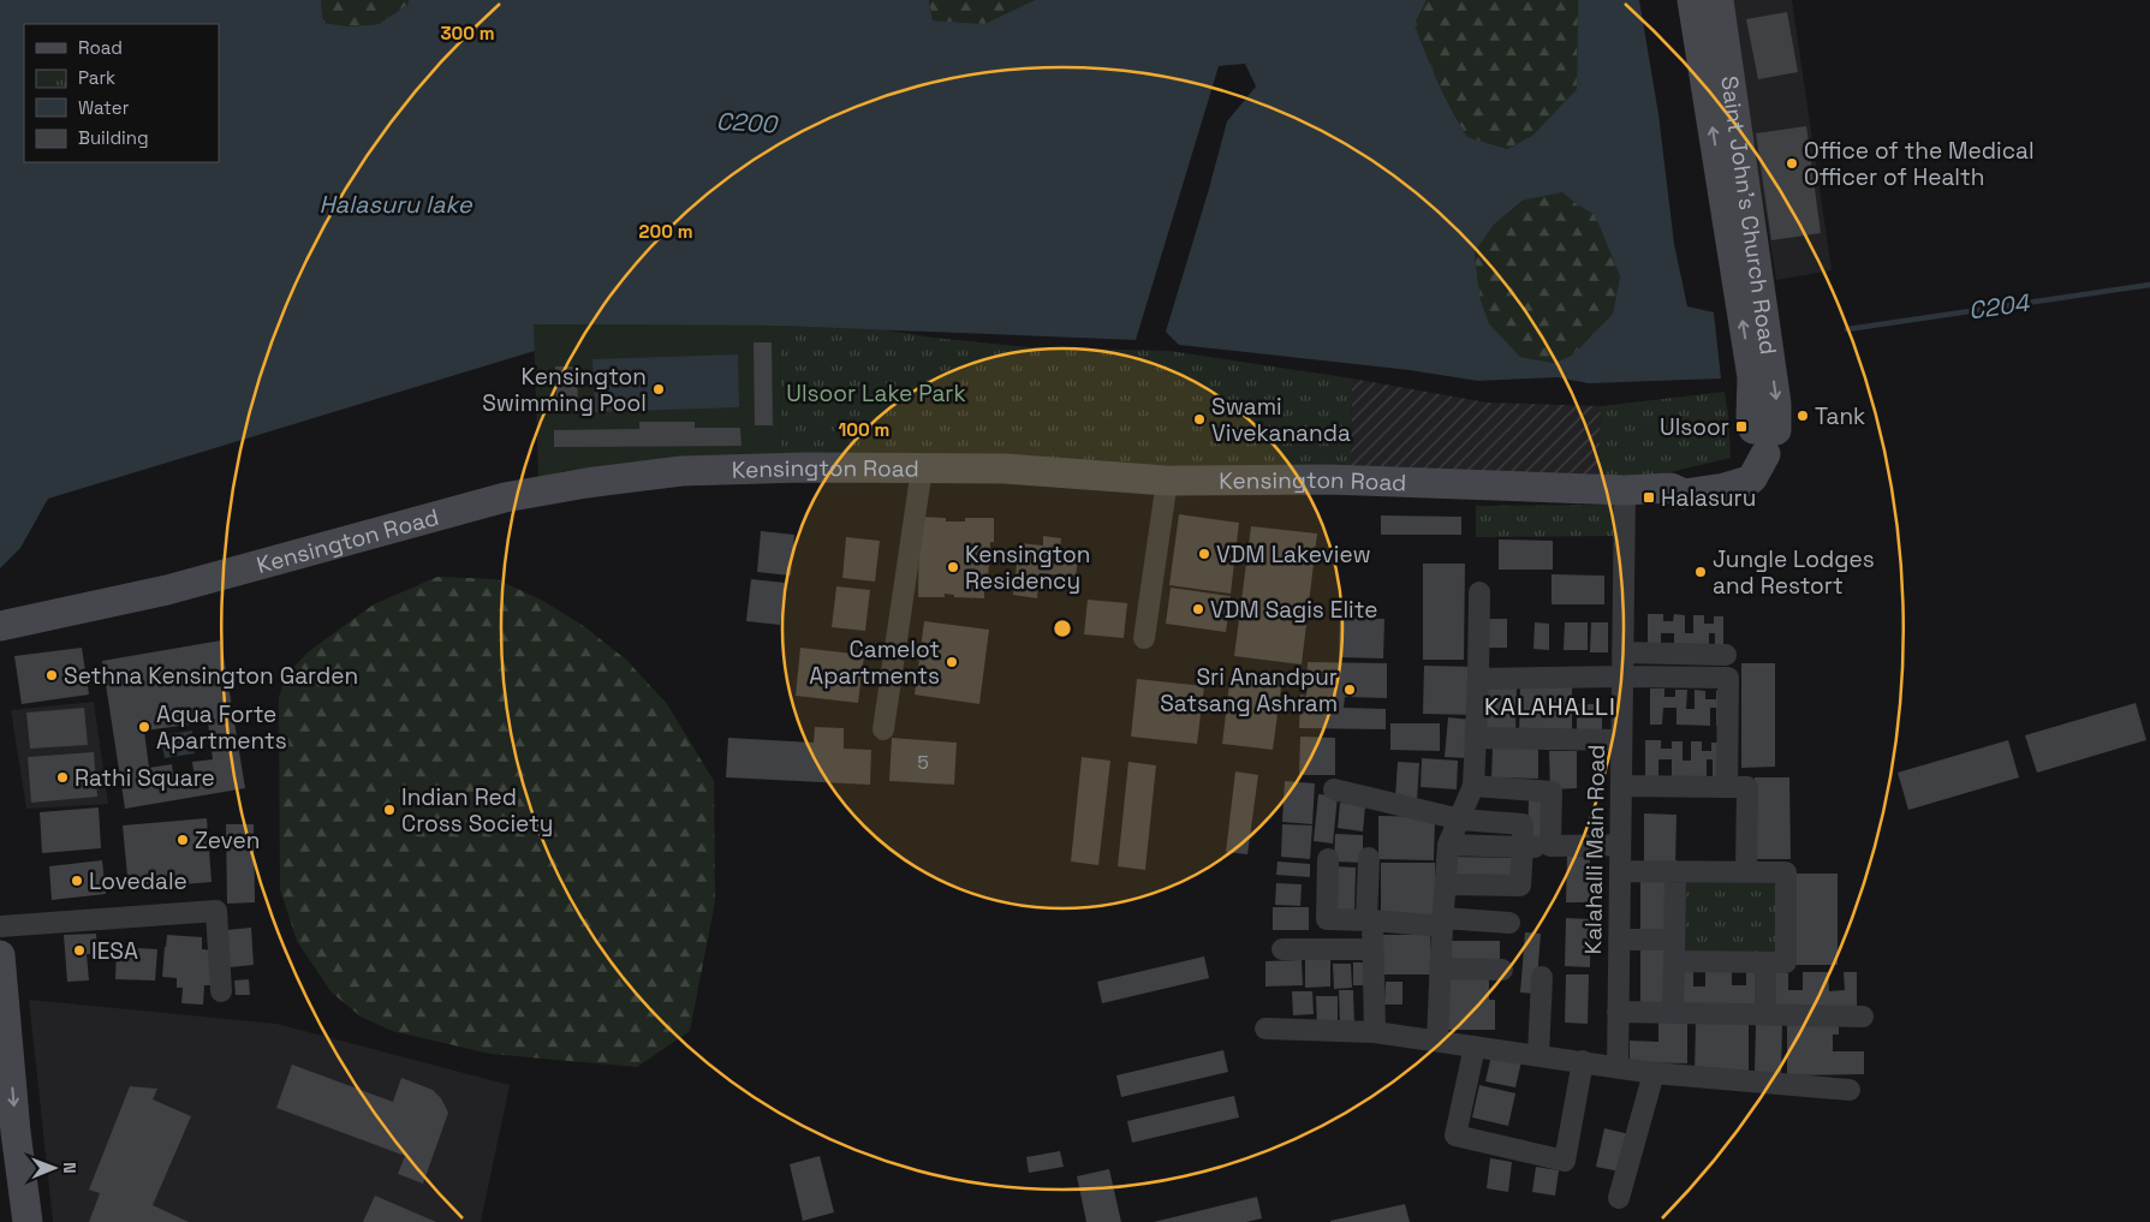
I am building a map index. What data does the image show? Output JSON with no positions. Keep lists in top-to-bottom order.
{
  "streets": {
    "main road": ["Saint John's Church Road", "Kensington Road"],
    "street": ["Kalahalli Main Road"]
  },
  "crossings": [
    ["Saint John's Church Road", "Kensington Road"],
    ["Kensington Road", "Kalahalli Main Road"]
  ],
  "districts": ["KALAHALLI"],
  "water": ["C200", "Halasuru lake", "C204"],
  "parks": ["Ulsoor Lake Park"],
  "places": {
    "other": [
      "Office of the Medical Officer of Health",
      "Kensington Swimming Pool",
      "Tank",
      "Swami Vivekananda",
      "VDM Lakeview",
      "Kensington Residency",
      "Jungle Lodges and Restort",
      "VDM Sagis Elite",
      "Camelot Apartments",
      "Sethna Kensington Garden",
      "Sri Anandpur Satsang Ashram",
      "Aqua Forte Apartments",
      "Rathi Square",
      "Indian Red Cross Society",
      "Zeven",
      "Lovedale",
      "IESA"
    ],
    "transit": ["Ulsoor", "Halasuru"]
  },
  "house_numbers": ["5"],
  "legend": [
    "Road",
    "Park",
    "Water",
    "Building"
  ],
  "north": "right",
  "rings": ["300 m", "200 m", "100 m"]
}
